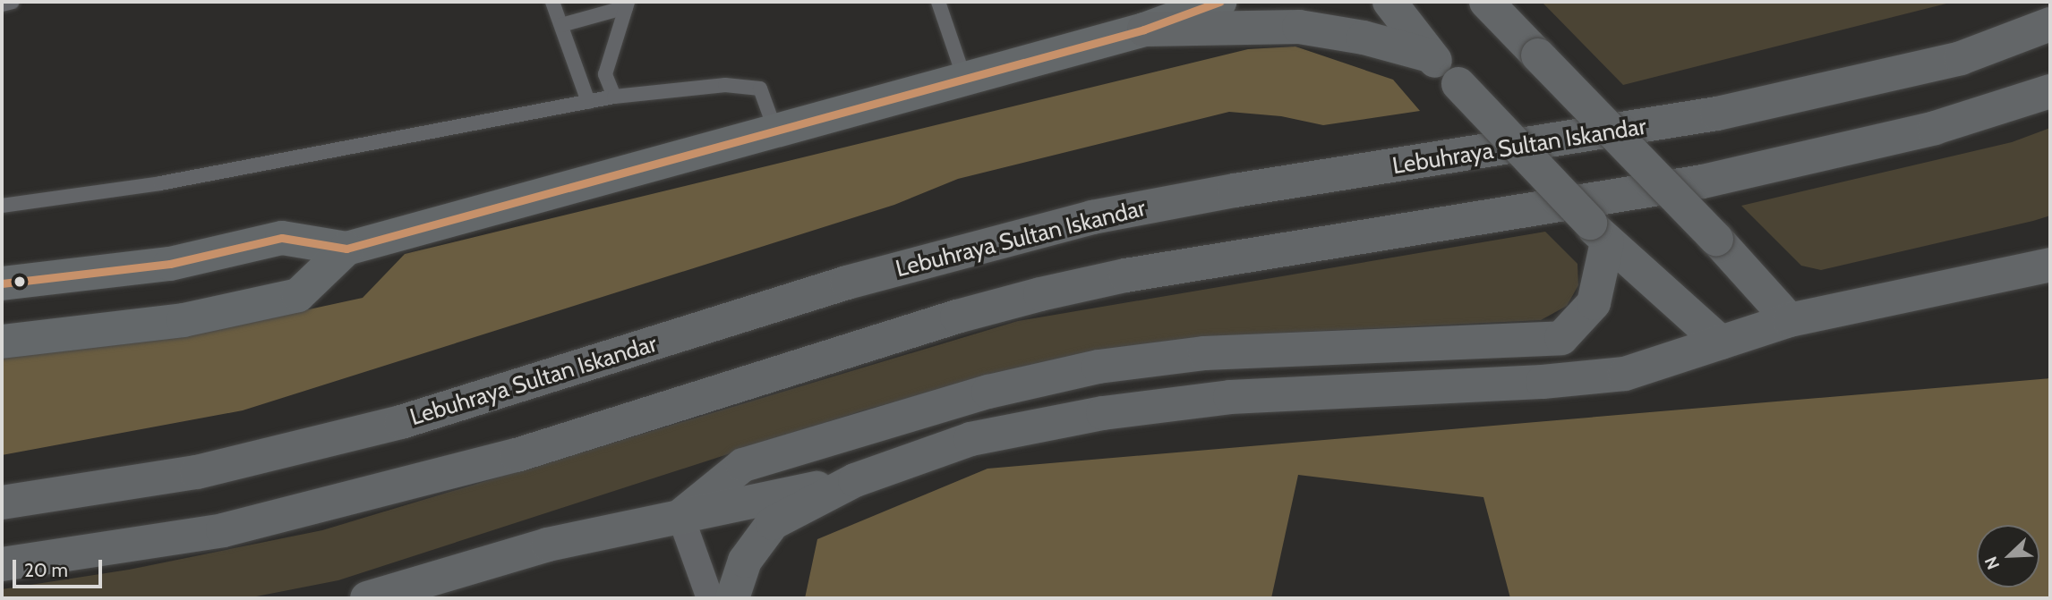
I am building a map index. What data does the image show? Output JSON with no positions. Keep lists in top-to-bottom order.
{
  "streets": {
    "main road": ["Lebuhraya Sultan Iskandar"]
  },
  "scale_bar": "20 m",
  "north": "bottom left"
}
